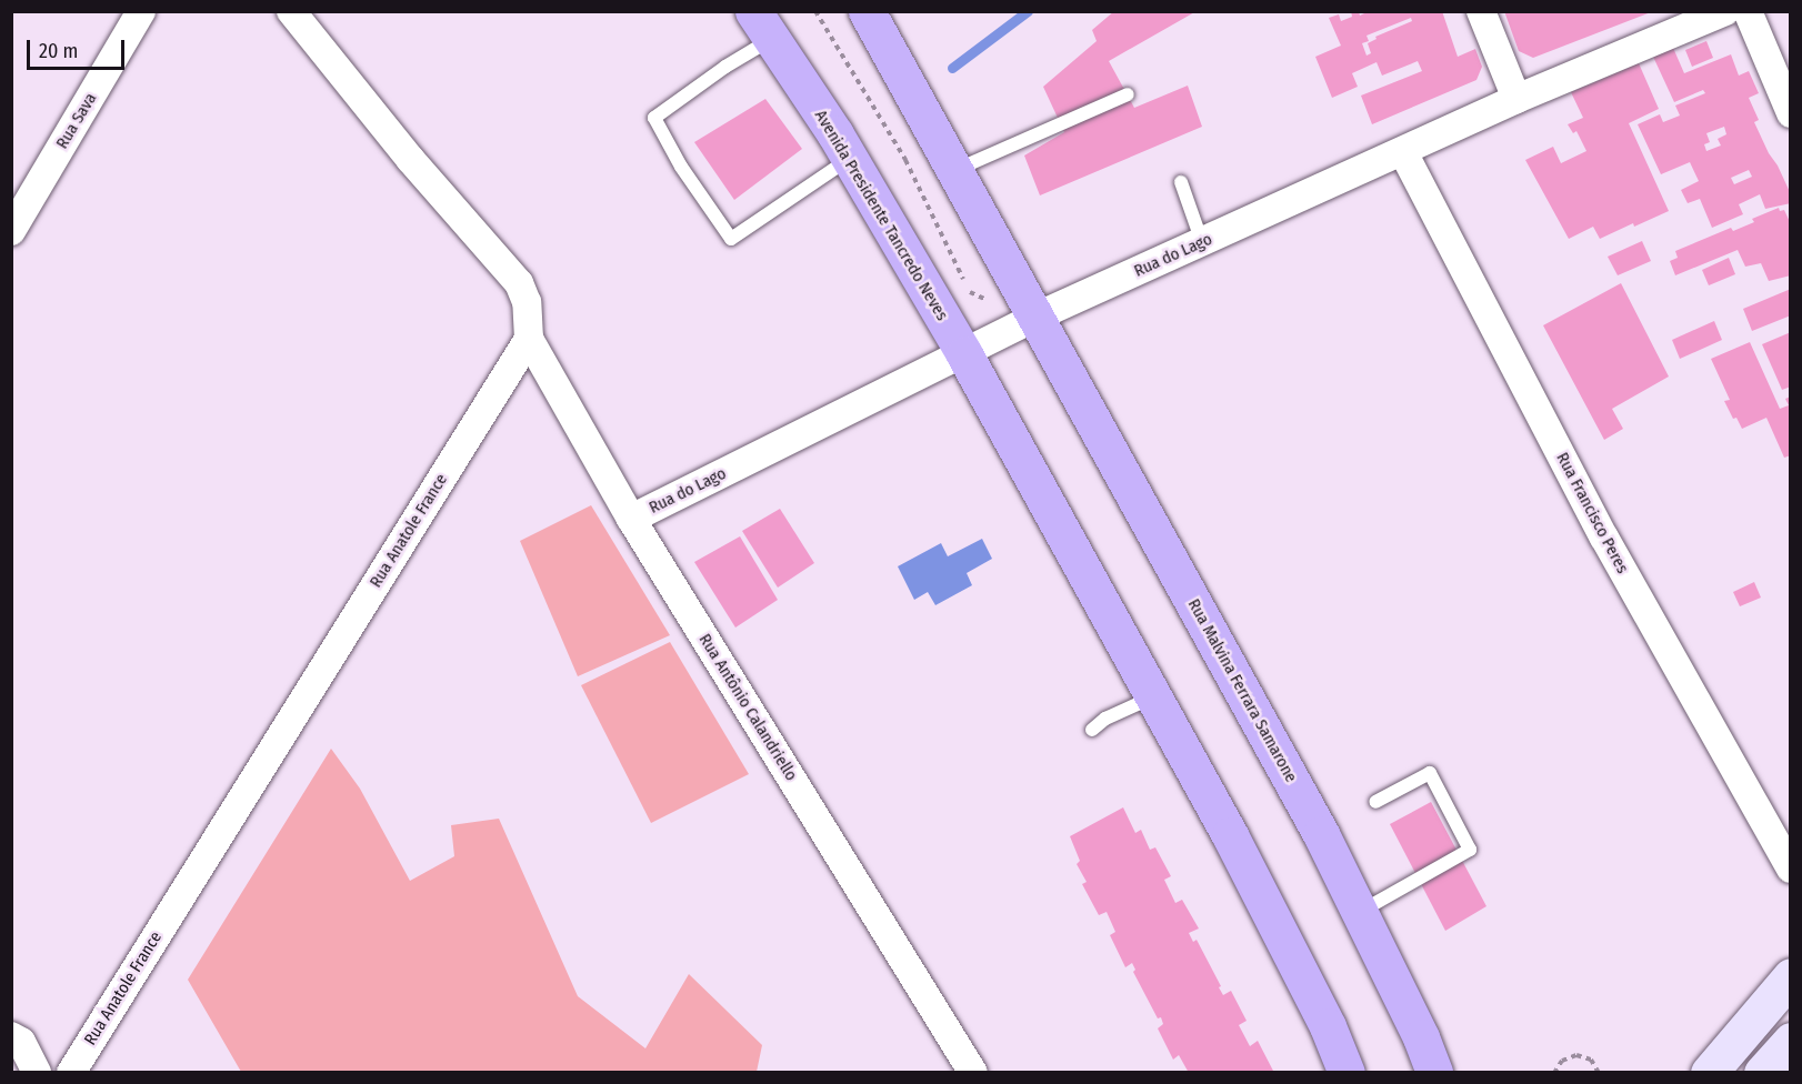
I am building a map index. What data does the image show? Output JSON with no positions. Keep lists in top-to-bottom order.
{
  "streets": {
    "highway": ["Avenida Presidente Tancredo Neves", "Rua Malvina Ferrara Samarone"],
    "street": [
      "Rua Sava",
      "Rua do Lago",
      "Rua Francisco Peres",
      "Rua Anatole France",
      "Rua Antônio Calandriello"
    ]
  },
  "crossings": [
    ["Avenida Presidente Tancredo Neves", "Rua do Lago"],
    ["Rua do Lago", "Rua Francisco Peres"],
    ["Rua do Lago", "Rua Malvina Ferrara Samarone"],
    ["Rua do Lago", "Rua Antônio Calandriello"],
    ["Rua Anatole France", "Rua Antônio Calandriello"]
  ],
  "scale_bar": "20 m"
}
